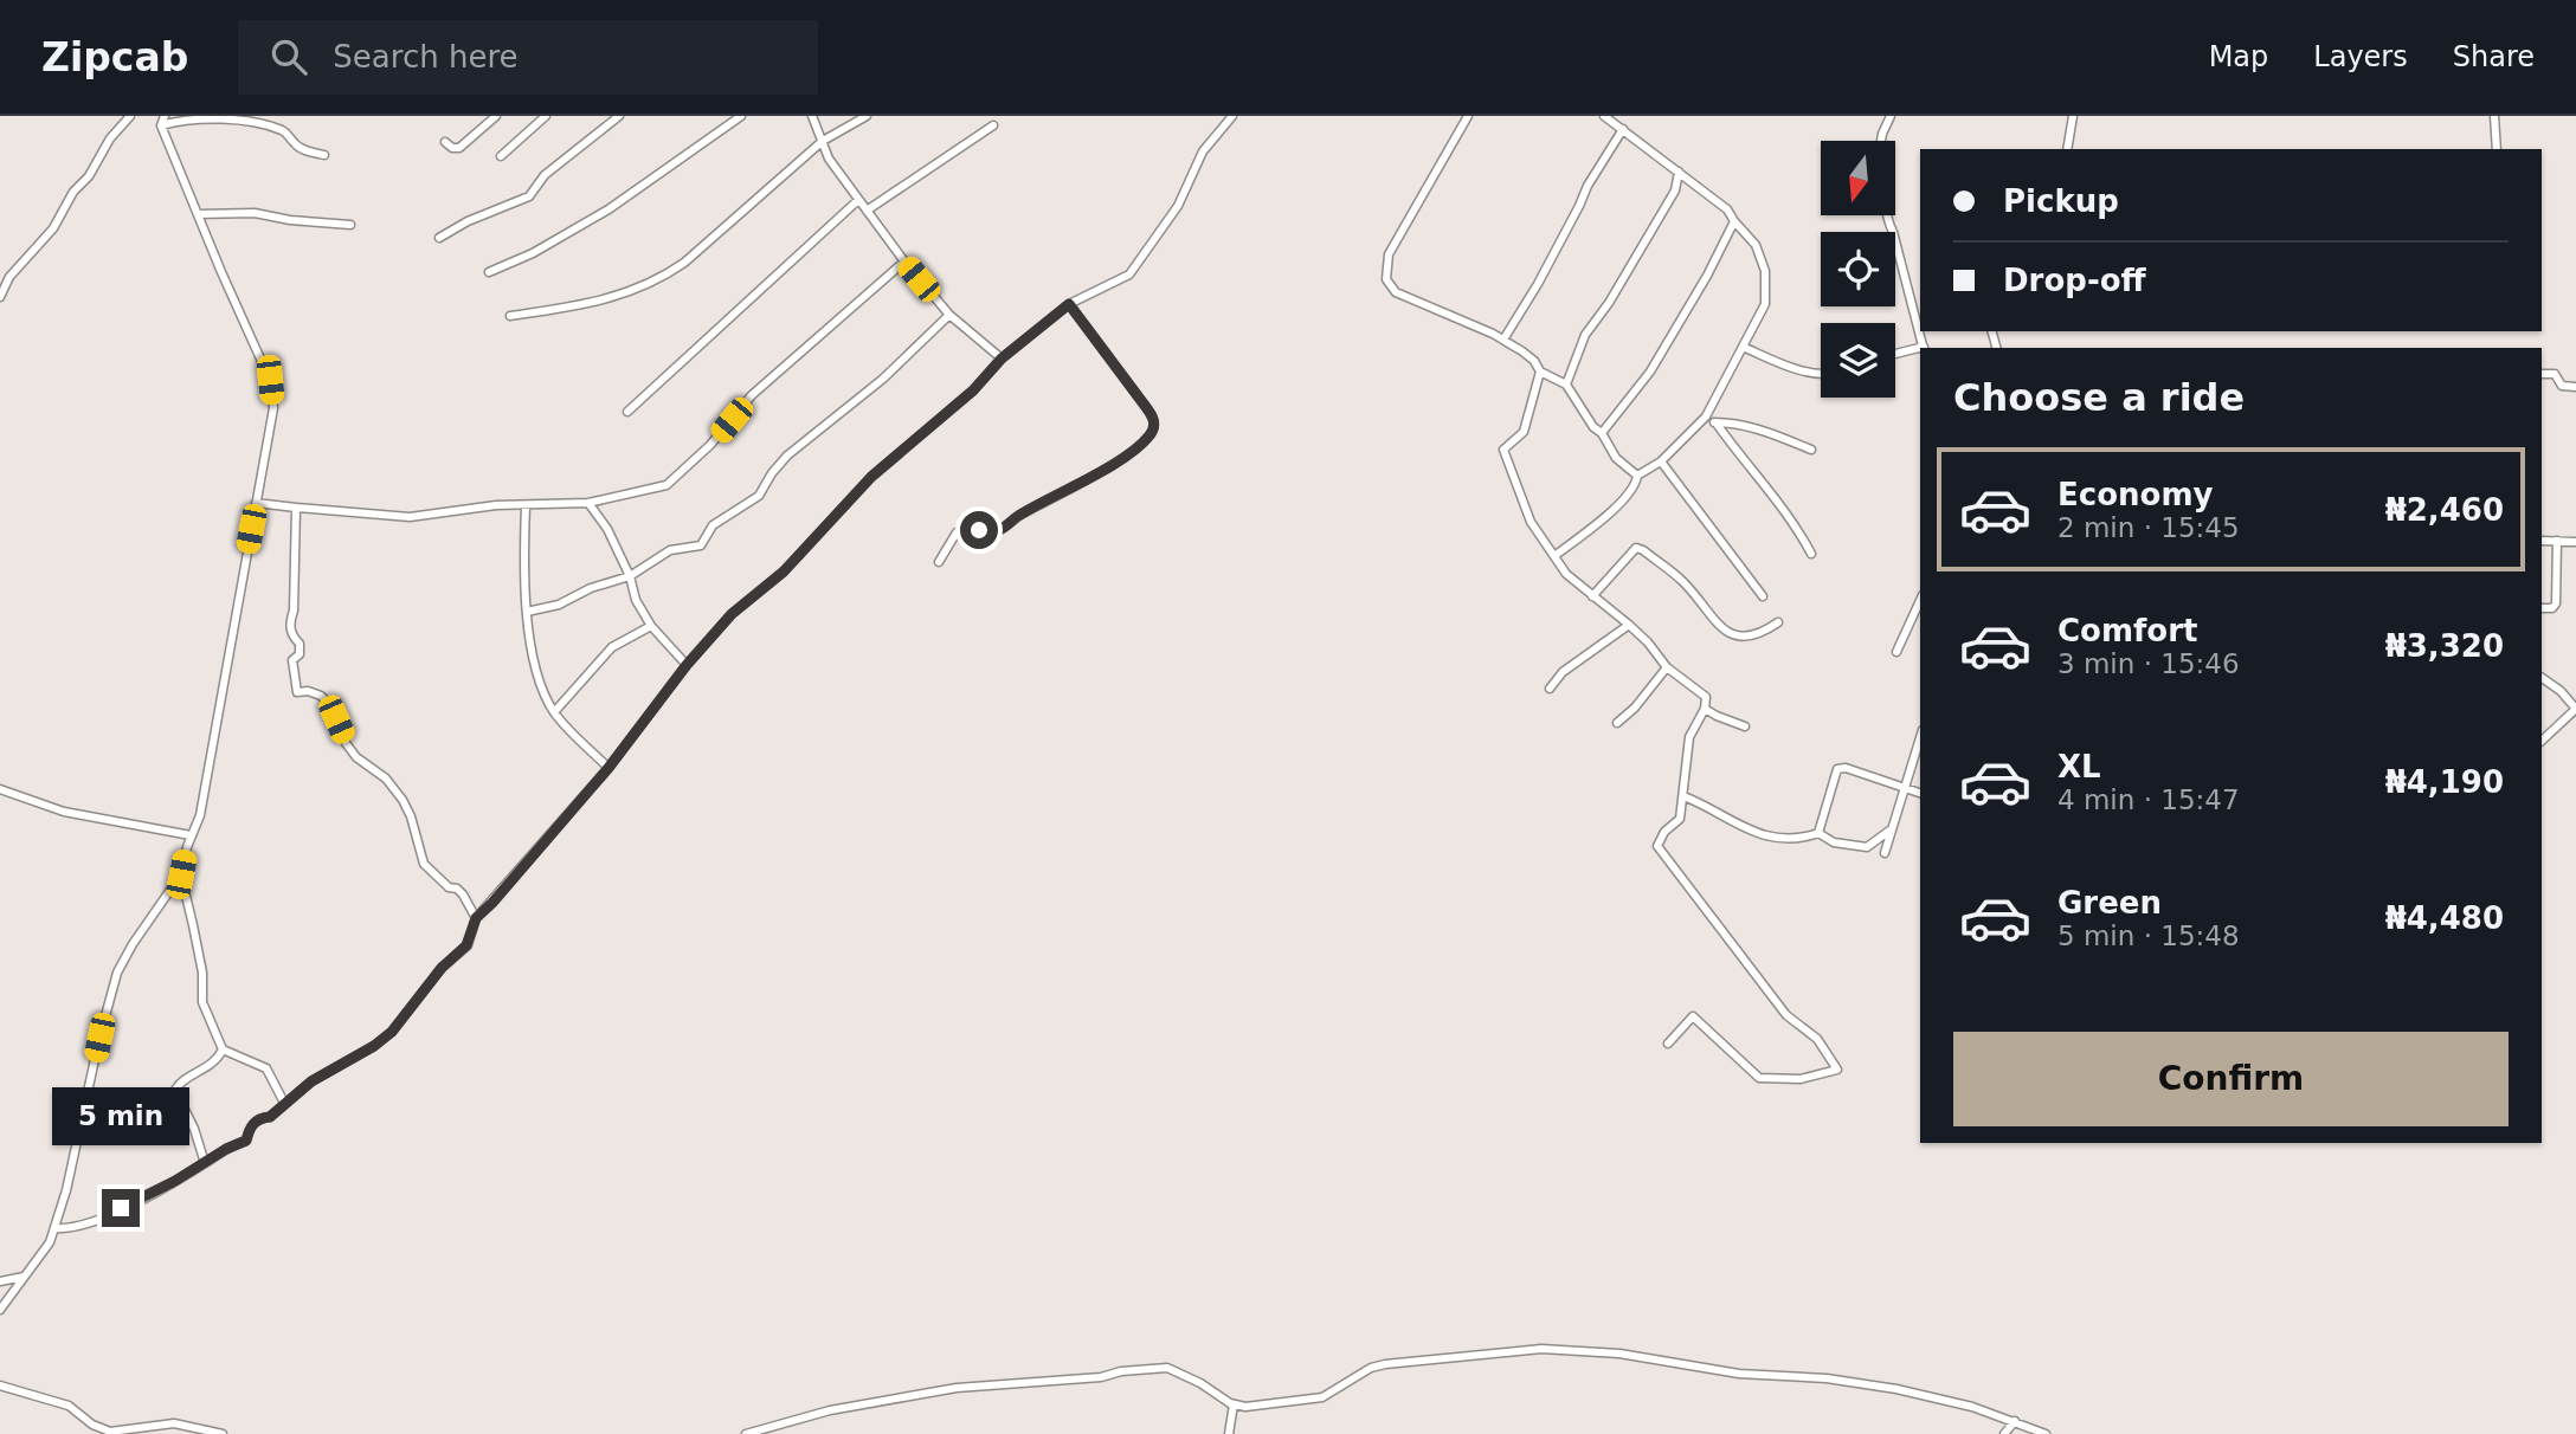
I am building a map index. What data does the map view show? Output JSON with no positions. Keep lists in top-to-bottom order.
{
  "north": "bottom",
  "page": {
    "header": "Zipcab",
    "search": "Search here",
    "nav": ["Map", "Layers", "Share"],
    "banner": ["Pickup", "Drop-off"],
    "heading": "Choose a ride",
    "list": [
      {
        "name": "Economy",
        "note": "2 min · 15:45",
        "value": "₦2,460"
      },
      {
        "name": "Comfort",
        "note": "3 min · 15:46",
        "value": "₦3,320"
      },
      {
        "name": "XL",
        "note": "4 min · 15:47",
        "value": "₦4,190"
      },
      {
        "name": "Green",
        "note": "5 min · 15:48",
        "value": "₦4,480"
      }
    ],
    "buttons": "Confirm",
    "bubble": "5 min"
  }
}
